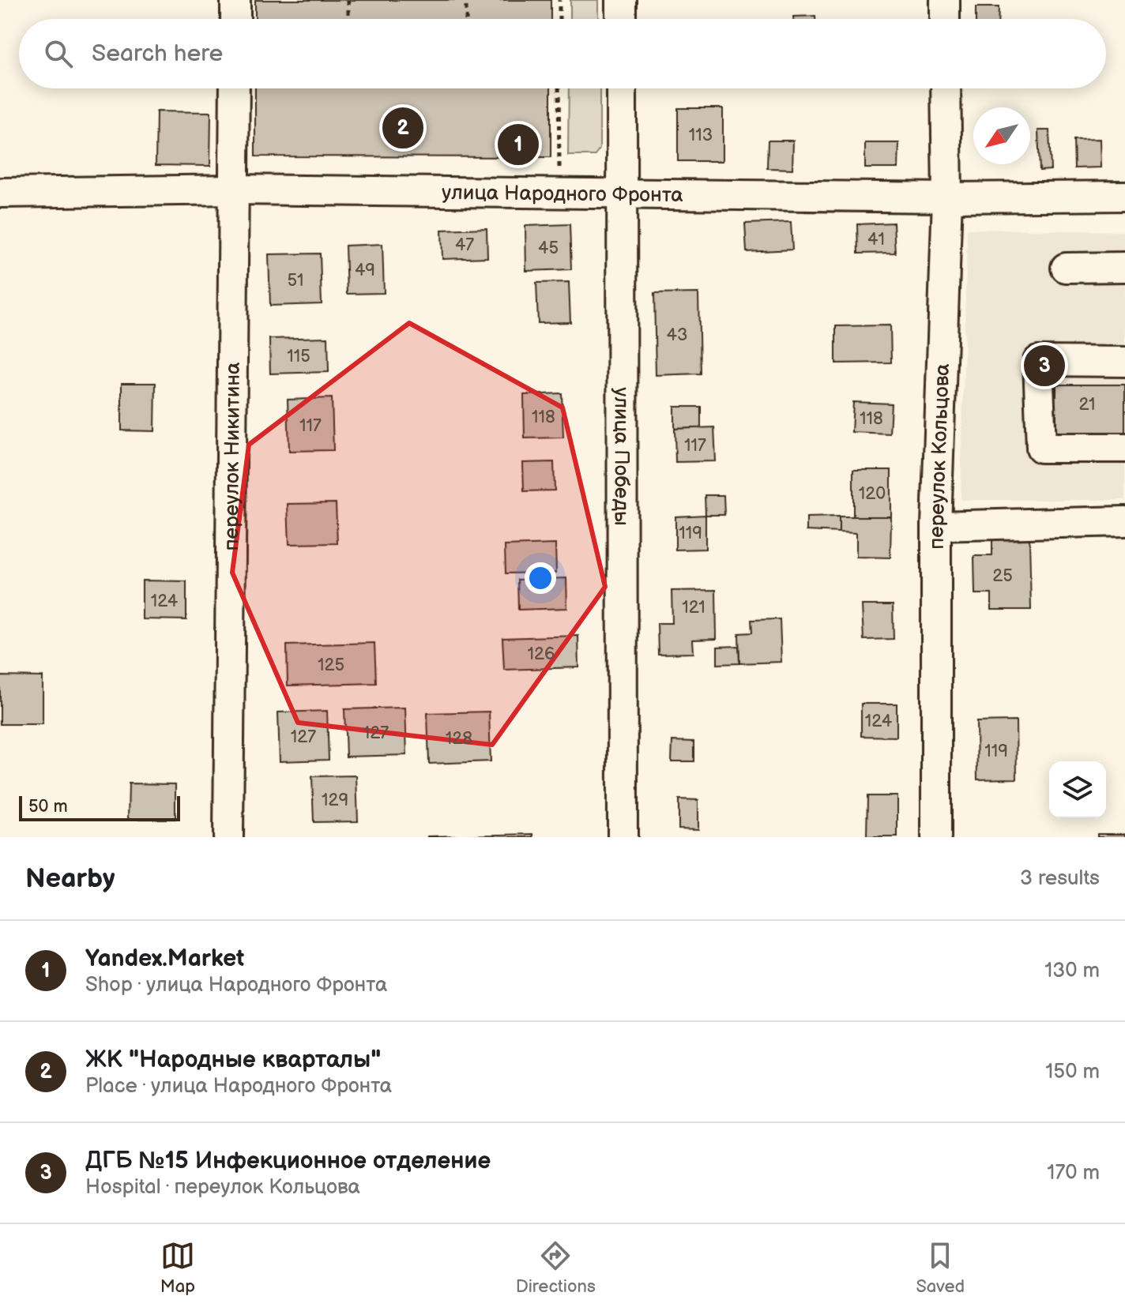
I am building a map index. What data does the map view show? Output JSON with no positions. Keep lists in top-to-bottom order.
{
  "streets": {
    "street": [
      "улица Народного Фронта",
      "переулок Никитина",
      "улица Победы",
      "переулок Кольцова"
    ]
  },
  "crossings": [
    ["улица Народного Фронта", "переулок Никитина"],
    ["улица Народного Фронта", "улица Победы"],
    ["улица Народного Фронта", "переулок Кольцова"]
  ],
  "house_numbers": [
    "113",
    "41",
    "47",
    "45",
    "49",
    "51",
    "43",
    "115",
    "21",
    "118",
    "118",
    "117",
    "117",
    "120",
    "119",
    "25",
    "124",
    "121",
    "126",
    "125",
    "124",
    "127",
    "127",
    "128",
    "119",
    "129"
  ],
  "scale_bar": "50 m",
  "north": "bottom left",
  "page": {
    "search": "Search here",
    "pins": ["2", "1", "3"],
    "scale": "50 m",
    "heading": ["Nearby", "3 results"],
    "list": [
      {
        "mark": "1",
        "name": "Yandex.Market",
        "note": "Shop · улица Народного Фронта",
        "value": "130 m"
      },
      {
        "mark": "2",
        "name": "ЖК \"Народные кварталы\"",
        "note": "Place · улица Народного Фронта",
        "value": "150 m"
      },
      {
        "mark": "3",
        "name": "ДГБ №15 Инфекционное отделение",
        "note": "Hospital · переулок Кольцова",
        "value": "170 m"
      }
    ],
    "nav": ["Map", "Directions", "Saved"]
  }
}
